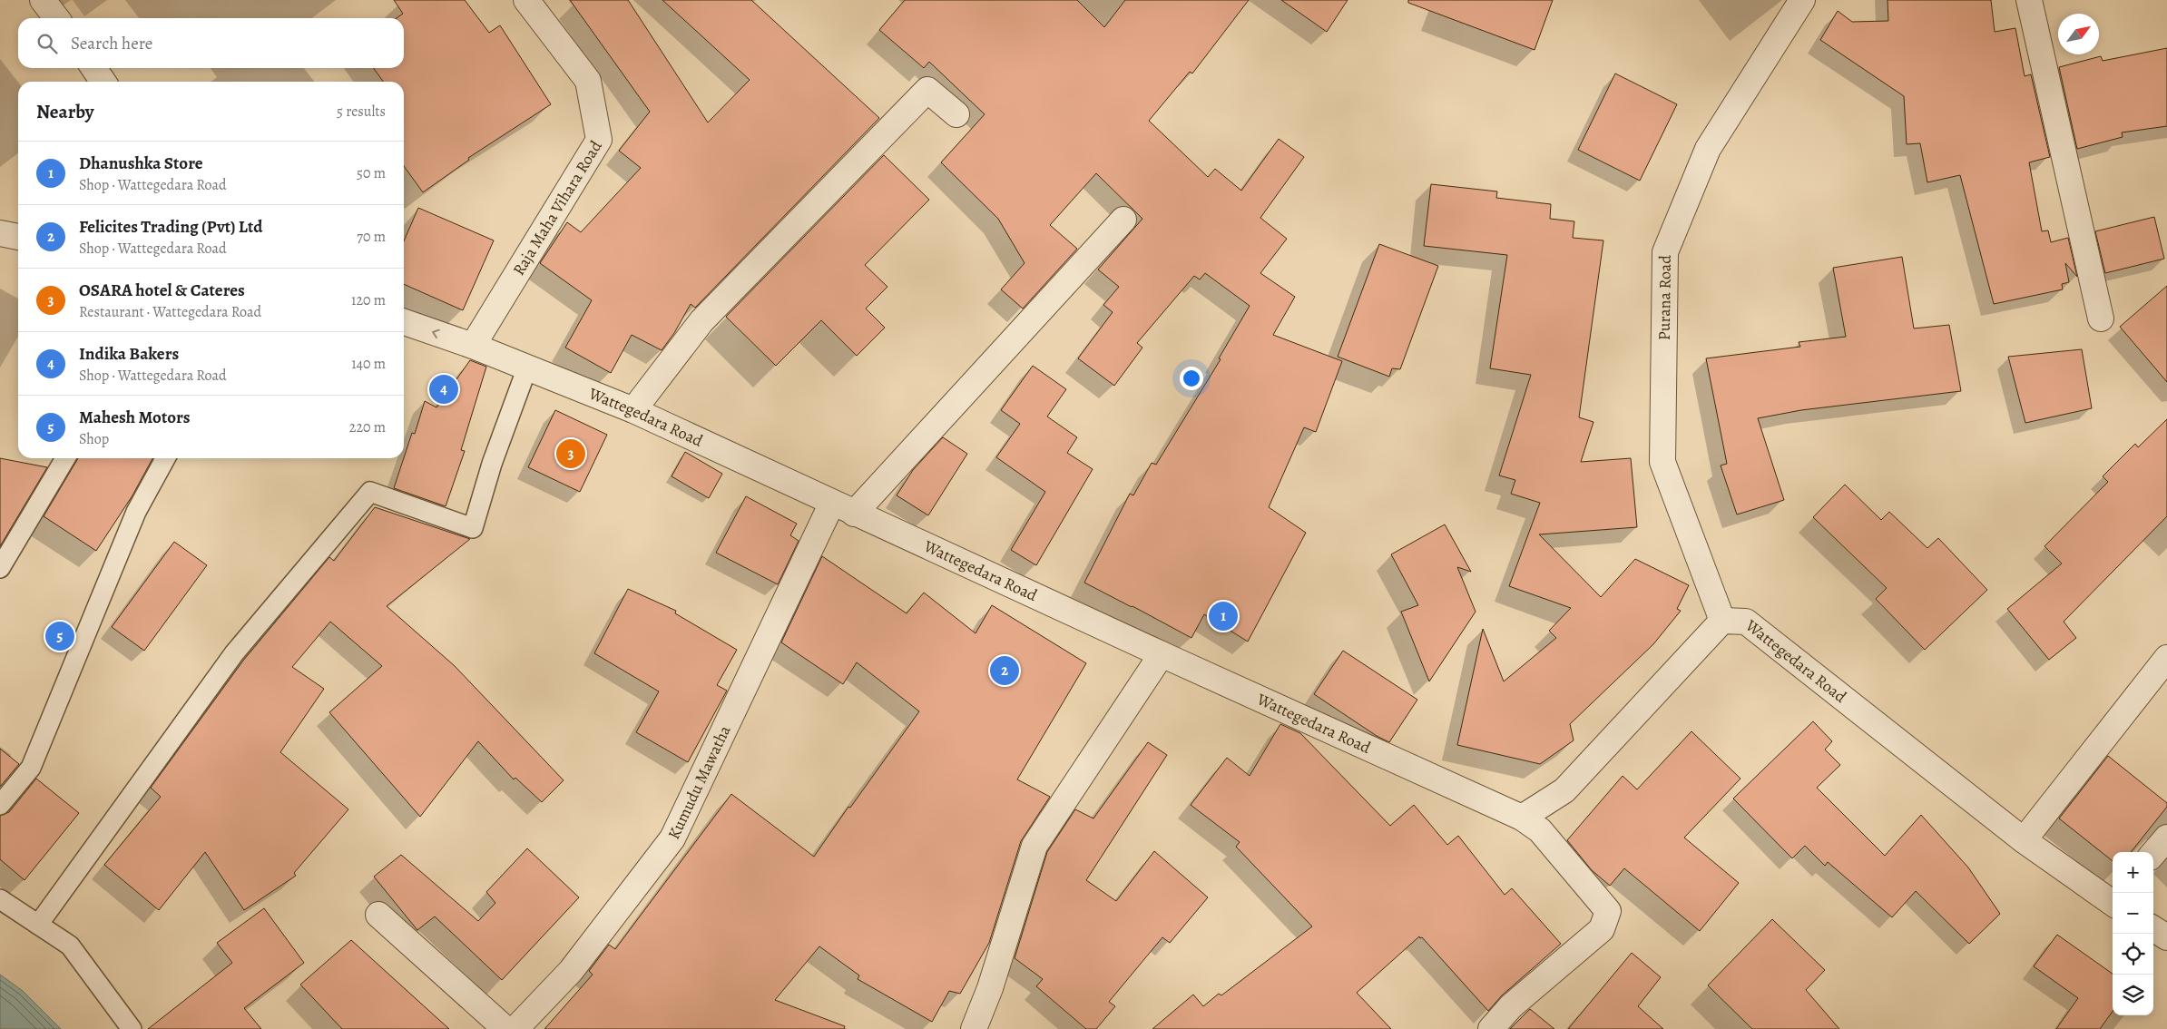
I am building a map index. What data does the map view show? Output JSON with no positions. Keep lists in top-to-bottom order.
{
  "streets": {
    "street": [
      "Raja Maha Vihara Road",
      "Purana Road",
      "Wattegedara Road",
      "Kumudu Mawatha"
    ]
  },
  "crossings": [
    ["Raja Maha Vihara Road", "Wattegedara Road"],
    ["Purana Road", "Wattegedara Road"],
    ["Wattegedara Road", "Kumudu Mawatha"]
  ],
  "north": "top right",
  "page": {
    "search": "Search here",
    "heading": ["Nearby", "5 results"],
    "list": [
      {
        "mark": "1",
        "name": "Dhanushka Store",
        "note": "Shop · Wattegedara Road",
        "value": "50 m"
      },
      {
        "mark": "2",
        "name": "Felicites Trading (Pvt) Ltd",
        "note": "Shop · Wattegedara Road",
        "value": "70 m"
      },
      {
        "mark": "3",
        "name": "OSARA hotel & Cateres",
        "note": "Restaurant · Wattegedara Road",
        "value": "120 m"
      },
      {
        "mark": "4",
        "name": "Indika Bakers",
        "note": "Shop · Wattegedara Road",
        "value": "140 m"
      },
      {
        "mark": "5",
        "name": "Mahesh Motors",
        "note": "Shop",
        "value": "220 m"
      }
    ],
    "pins": [
      "4",
      "3",
      "1",
      "5",
      "2"
    ],
    "map_buttons": ["+", "−"]
  }
}
